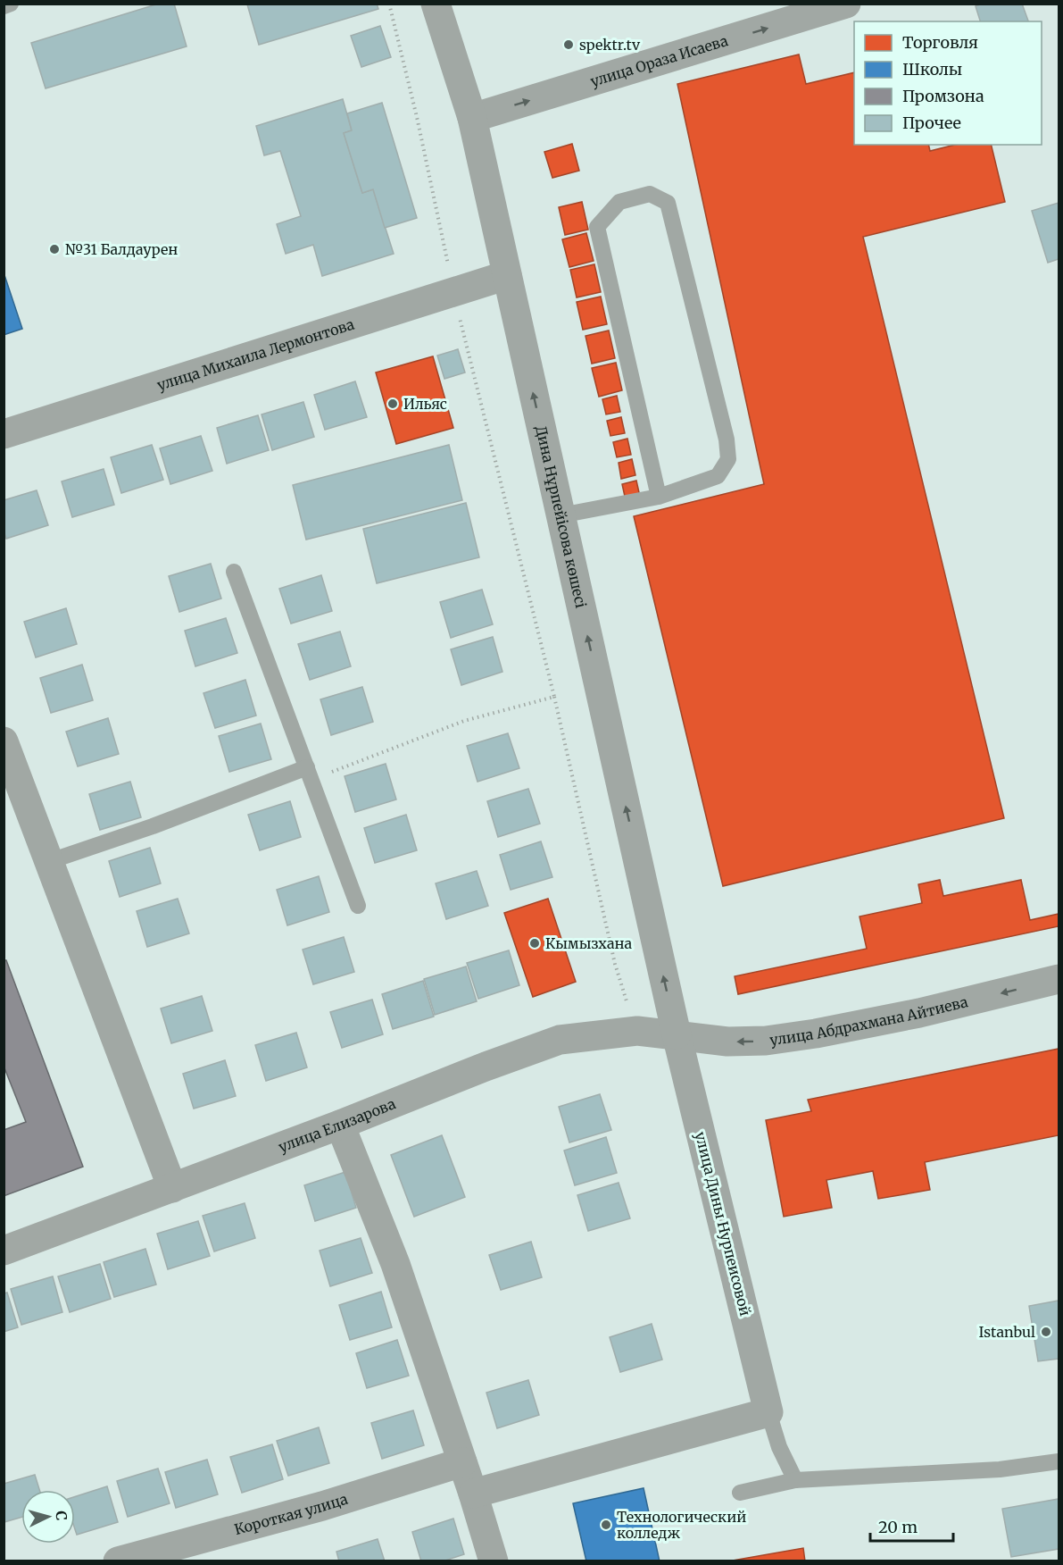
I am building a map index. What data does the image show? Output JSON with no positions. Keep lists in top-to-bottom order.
{
  "streets": {
    "street": [
      "улица Ораза Исаева",
      "улица Михаила Лермонтова",
      "Дина Нұрпейісова көшесі",
      "улица Абдрахмана Айтиева",
      "улица Елизарова",
      "улица Дины Нурпеисовой",
      "Короткая улица"
    ]
  },
  "crossings": [
    ["улица Ораза Исаева", "Дина Нұрпейісова көшесі"],
    ["улица Михаила Лермонтова", "Дина Нұрпейісова көшесі"],
    ["Дина Нұрпейісова көшесі", "улица Абдрахмана Айтиева"],
    ["Дина Нұрпейісова көшесі", "улица Елизарова"],
    ["Дина Нұрпейісова көшесі", "улица Дины Нурпеисовой"],
    ["улица Абдрахмана Айтиева", "улица Елизарова"],
    ["улица Абдрахмана Айтиева", "улица Дины Нурпеисовой"],
    ["улица Елизарова", "улица Дины Нурпеисовой"]
  ],
  "one_way": ["улица Ораза Исаева", "Дина Нұрпейісова көшесі", "улица Абдрахмана Айтиева"],
  "places": [
    "spektr.tv",
    "№31 Балдаурен",
    "Ильяс",
    "Кымызхана",
    "Istanbul",
    "Технологический колледж"
  ],
  "legend": [
    "Торговля",
    "Школы",
    "Промзона",
    "Прочее"
  ],
  "scale_bar": "20 m",
  "north": "right"
}
